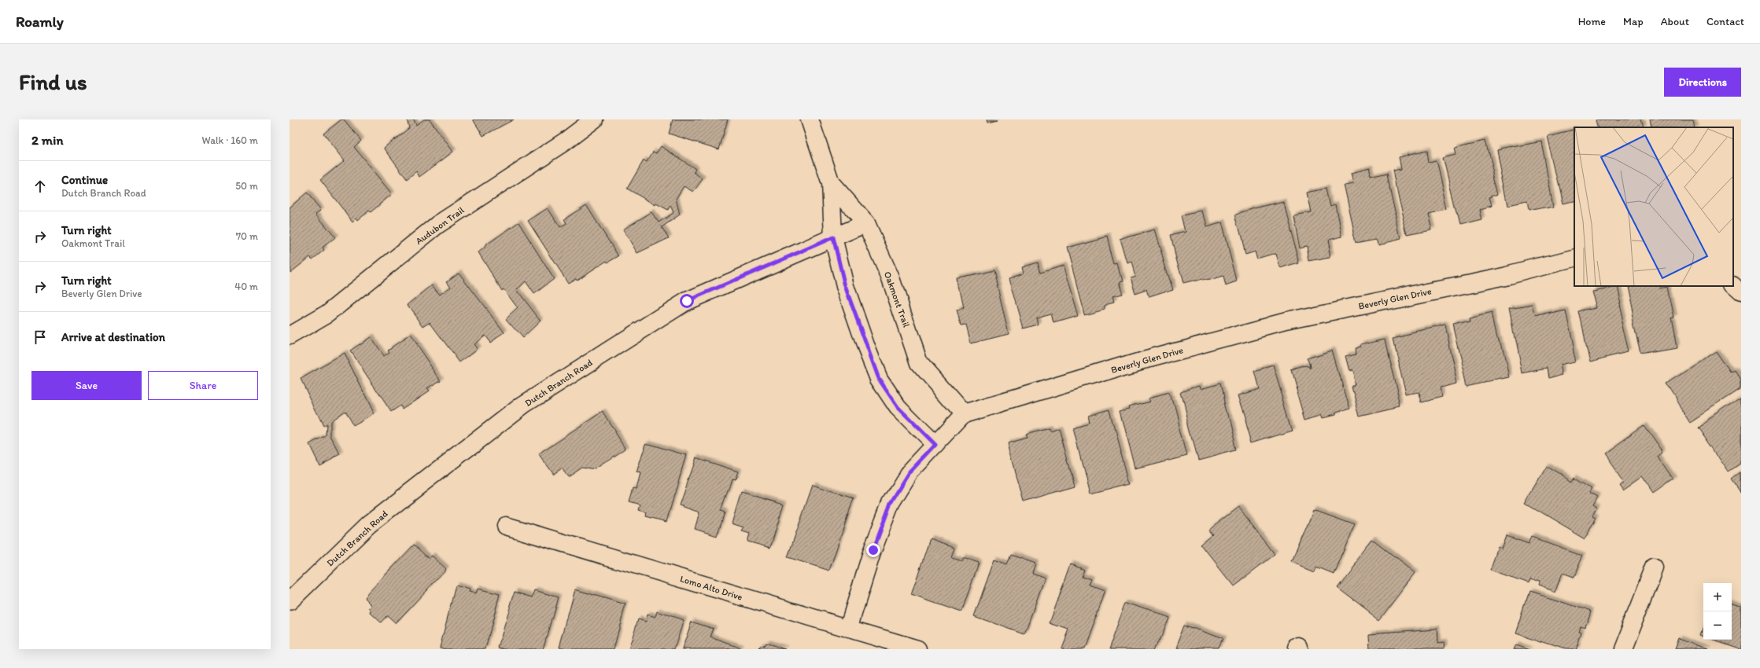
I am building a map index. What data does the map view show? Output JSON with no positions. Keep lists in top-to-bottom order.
{
  "streets": {
    "street": [
      "Audubon Trail",
      "Beverly Glen Drive",
      "Oakmont Trail",
      "Dutch Branch Road",
      "Lomo Alto Drive"
    ]
  },
  "crossings": [
    ["Beverly Glen Drive", "Oakmont Trail"],
    ["Oakmont Trail", "Dutch Branch Road"]
  ],
  "page": {
    "header": "Roamly",
    "nav": [
      "Home",
      "Map",
      "About",
      "Contact"
    ],
    "buttons": [
      "Directions",
      ["Save", "Share"]
    ],
    "title": "Find us",
    "heading": ["2 min", "Walk · 160 m"],
    "list": [
      ["Continue", "Dutch Branch Road", "50 m"],
      ["Turn right", "Oakmont Trail", "70 m"],
      ["Turn right", "Beverly Glen Drive", "40 m"],
      "Arrive at destination"
    ],
    "map_buttons": ["+", "−"]
  }
}
